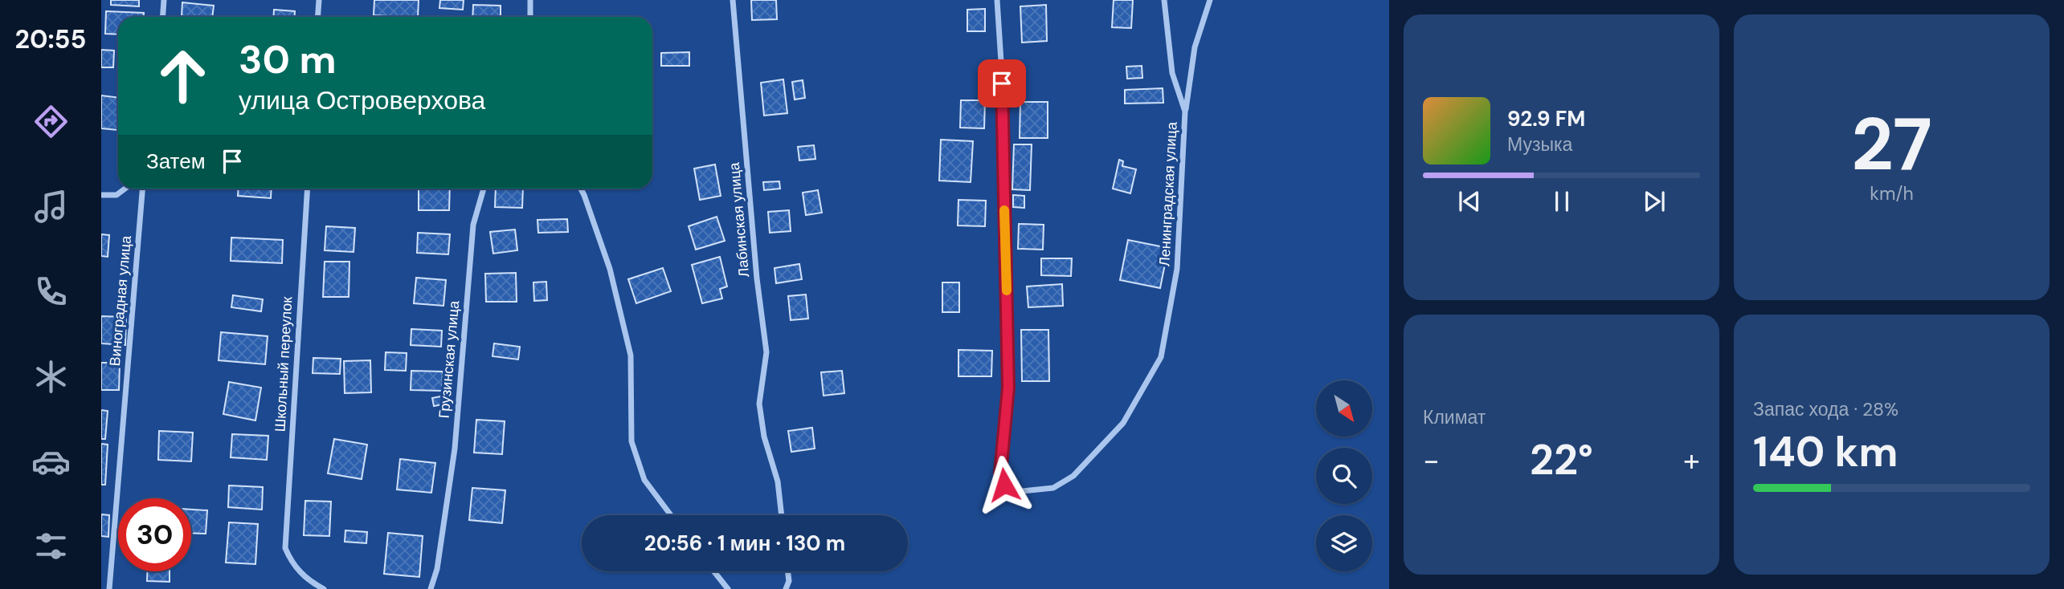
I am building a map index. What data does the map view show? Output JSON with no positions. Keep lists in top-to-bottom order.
{
  "streets": {
    "street": [
      "Ленинградская улица",
      "Лабинская улица",
      "Виноградная улица",
      "Грузинская улица",
      "Школьный переулок"
    ]
  },
  "north": "bottom right",
  "page": {
    "tabs": "20:55",
    "tile": [
      ["27", "km/h"],
      "Климат",
      ["Запас хода · 28%", "140 km"]
    ],
    "turn": ["30 m", "улица Островерхова"],
    "song": ["92.9 FM", "Музыка"],
    "then": "Затем",
    "heat": ["−", "22°", "+"],
    "limit": "30",
    "trip": "20:56 · 1 мин · 130 m"
  }
}
